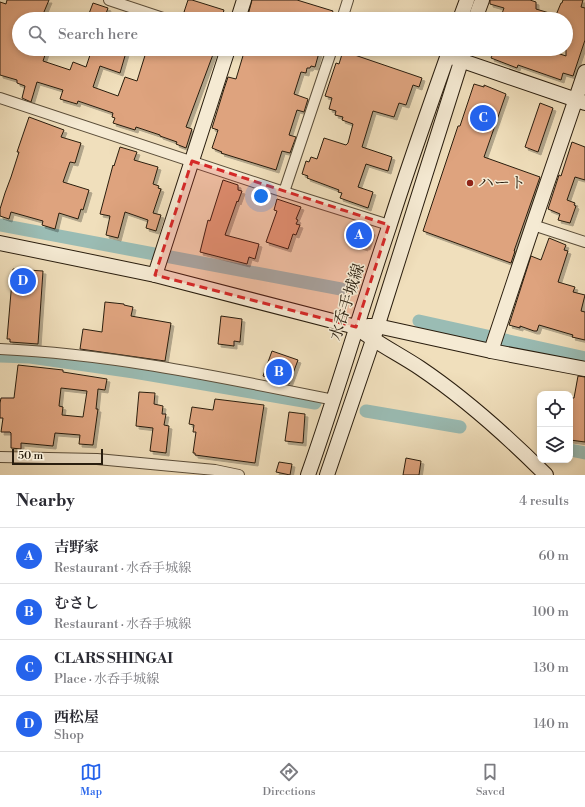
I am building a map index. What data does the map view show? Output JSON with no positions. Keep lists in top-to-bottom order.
{
  "streets": {
    "street": ["水呑手城線"]
  },
  "places": ["ハート"],
  "scale_bar": "50 m",
  "page": {
    "search": "Search here",
    "pins": [
      "C",
      "A",
      "D",
      "B"
    ],
    "scale": "50 m",
    "heading": ["Nearby", "4 results"],
    "list": [
      {
        "mark": "A",
        "name": "吉野家",
        "note": "Restaurant · 水呑手城線",
        "value": "60 m"
      },
      {
        "mark": "B",
        "name": "むさし",
        "note": "Restaurant · 水呑手城線",
        "value": "100 m"
      },
      {
        "mark": "C",
        "name": "CLARS SHINGAI",
        "note": "Place · 水呑手城線",
        "value": "130 m"
      },
      {
        "mark": "D",
        "name": "西松屋",
        "note": "Shop",
        "value": "140 m"
      }
    ],
    "nav": ["Map", "Directions", "Saved"]
  }
}
